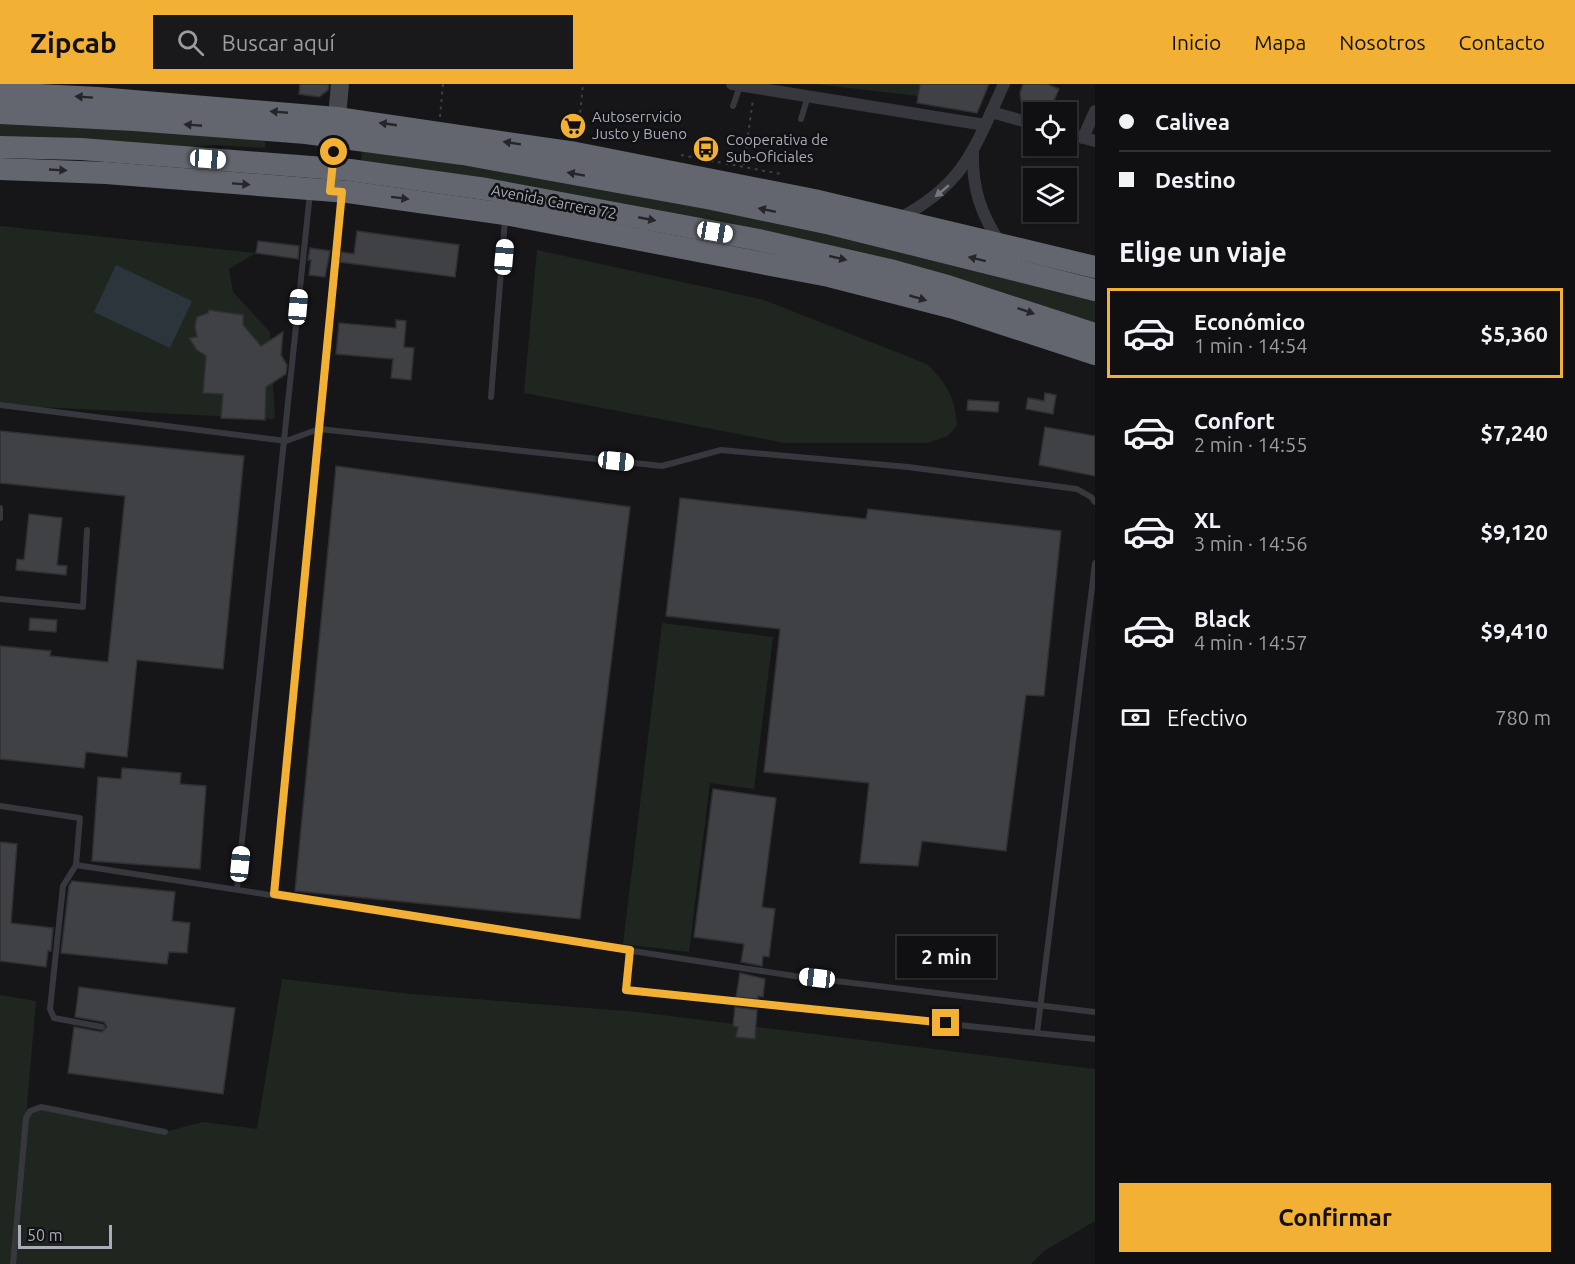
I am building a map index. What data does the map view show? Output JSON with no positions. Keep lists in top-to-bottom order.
{
  "streets": {
    "highway": ["Avenida Carrera 72"]
  },
  "places": {
    "supermarket": ["Autoserrvicio Justo y Bueno"],
    "bus stop": ["Cooperativa de Sub-Oficiales"]
  },
  "scale_bar": "50 m",
  "page": {
    "header": "Zipcab",
    "search": "Buscar aquí",
    "nav": [
      "Inicio",
      "Mapa",
      "Nosotros",
      "Contacto"
    ],
    "banner": ["Calivea", "Destino"],
    "heading": "Elige un viaje",
    "list": [
      {
        "name": "Económico",
        "note": "1 min · 14:54",
        "value": "$5,360"
      },
      {
        "name": "Confort",
        "note": "2 min · 14:55",
        "value": "$7,240"
      },
      {
        "name": "XL",
        "note": "3 min · 14:56",
        "value": "$9,120"
      },
      {
        "name": "Black",
        "note": "4 min · 14:57",
        "value": "$9,410"
      }
    ],
    "pay": ["Efectivo", "780 m"],
    "bubble": "2 min",
    "buttons": "Confirmar",
    "scale": "50 m"
  }
}
